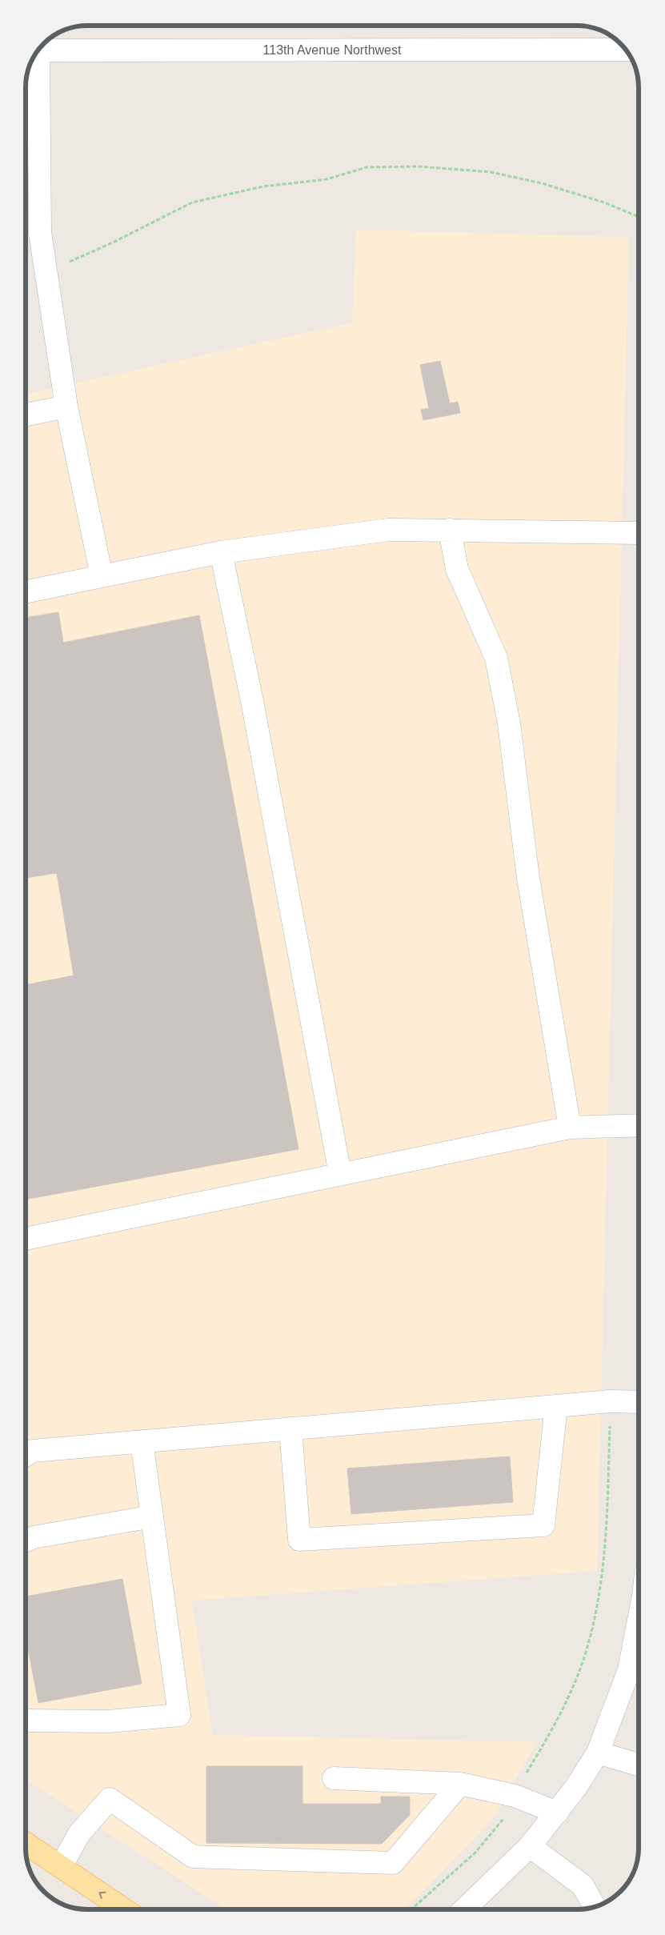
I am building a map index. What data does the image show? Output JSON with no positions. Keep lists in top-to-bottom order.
{
  "streets": {
    "street": ["113th Avenue Northwest"]
  }
}
